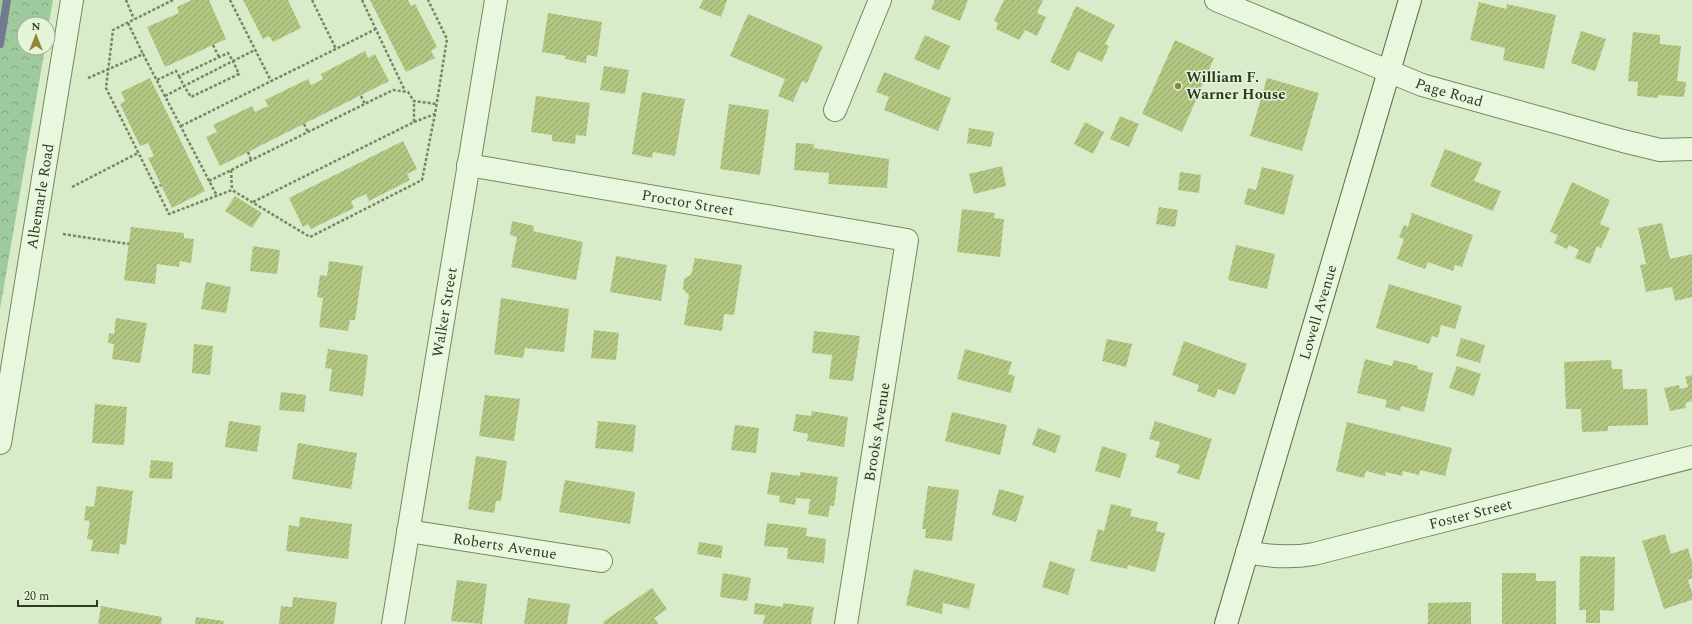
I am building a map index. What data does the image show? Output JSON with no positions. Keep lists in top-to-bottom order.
{
  "streets": {
    "street": [
      "Page Road",
      "Albemarle Road",
      "Proctor Street",
      "Walker Street",
      "Lowell Avenue",
      "Brooks Avenue",
      "Foster Street",
      "Roberts Avenue"
    ]
  },
  "crossings": [
    ["Page Road", "Lowell Avenue"],
    ["Proctor Street", "Walker Street"],
    ["Proctor Street", "Brooks Avenue"],
    ["Walker Street", "Roberts Avenue"],
    ["Lowell Avenue", "Foster Street"]
  ],
  "places": ["William F. Warner House"],
  "scale_bar": "20 m",
  "north": "top"
}
